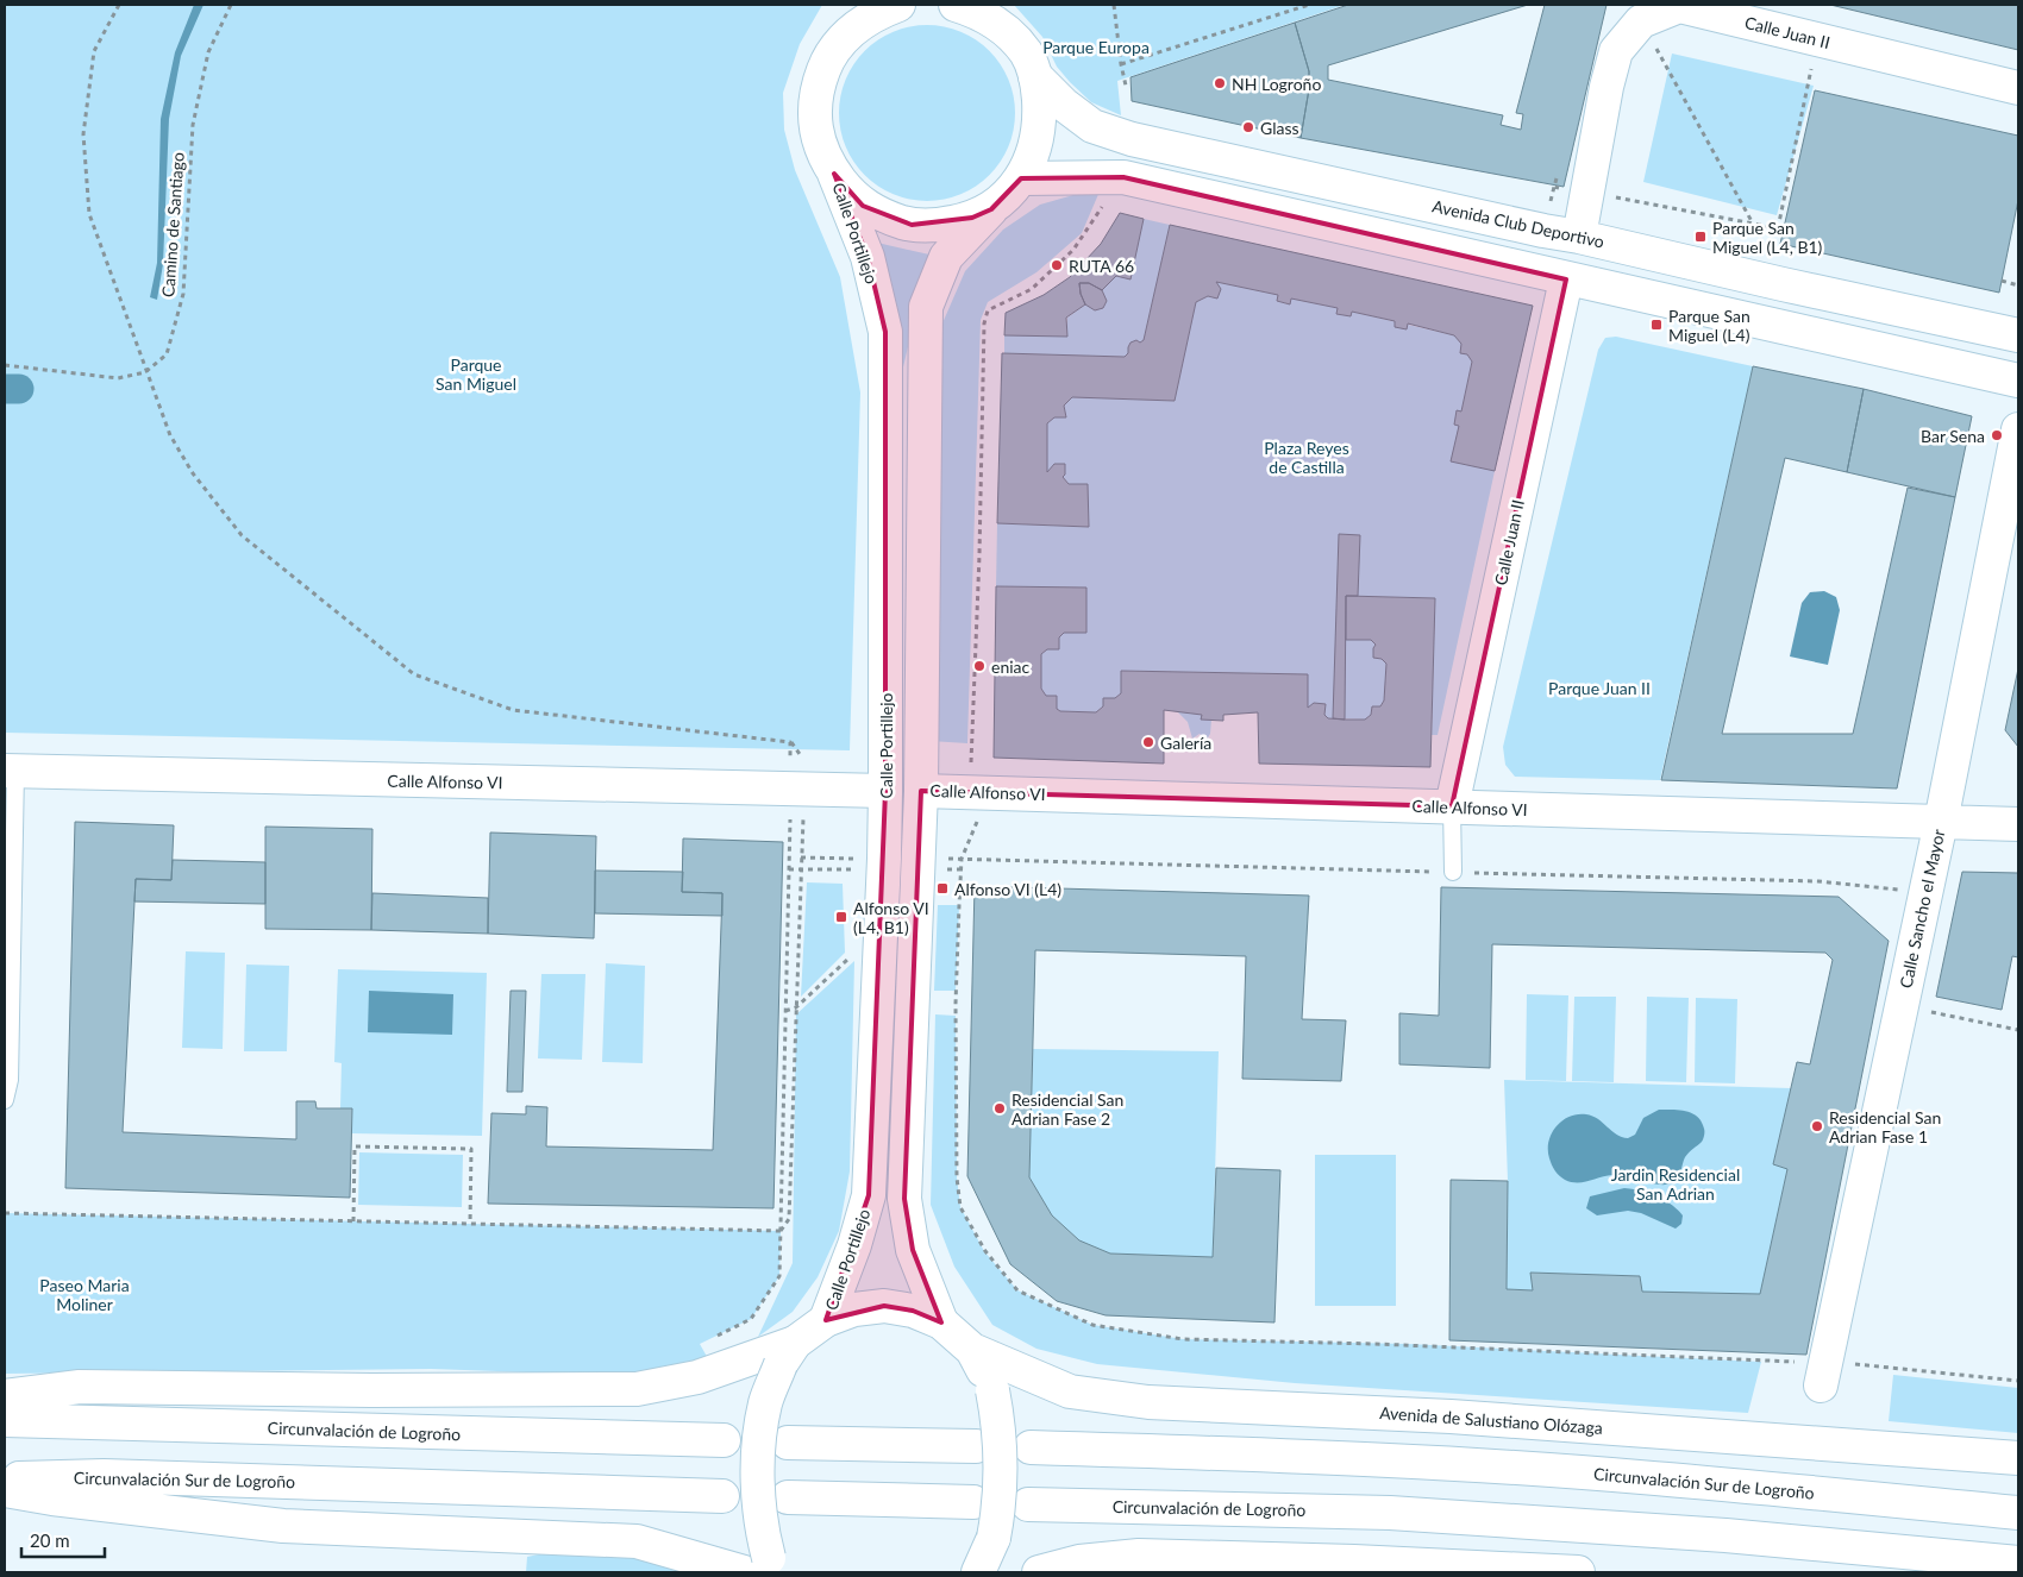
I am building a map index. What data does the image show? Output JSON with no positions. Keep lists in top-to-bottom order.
{
  "streets": {
    "main road": [
      "Calle Juan II",
      "Avenida Club Deportivo",
      "Calle Portillejo",
      "Calle Alfonso VI",
      "Calle Sancho el Mayor",
      "Avenida de Salustiano Olózaga",
      "Circunvalación de Logroño",
      "Circunvalación Sur de Logroño"
    ],
    "path": ["Camino de Santiago"]
  },
  "crossings": [
    ["Calle Juan II", "Avenida Club Deportivo"],
    ["Calle Juan II", "Calle Alfonso VI"],
    ["Calle Portillejo", "Calle Alfonso VI"],
    ["Calle Alfonso VI", "Calle Sancho el Mayor"]
  ],
  "parks": [
    "Parque Europa",
    "Parque San Miguel",
    "Plaza Reyes de Castilla",
    "Parque Juan II",
    "Jardin Residencial San Adrian",
    "Paseo Maria Moliner"
  ],
  "places": {
    "other": [
      "NH Logroño",
      "Glass",
      "RUTA 66",
      "Bar Sena",
      "eniac",
      "Galería",
      "Residencial San Adrian Fase 2",
      "Residencial San Adrian Fase 1"
    ],
    "transit": [
      "Parque San Miguel (L4, B1)",
      "Parque San Miguel (L4)",
      "Alfonso VI (L4)",
      "Alfonso VI (L4, B1)"
    ]
  },
  "scale_bar": "20 m"
}
